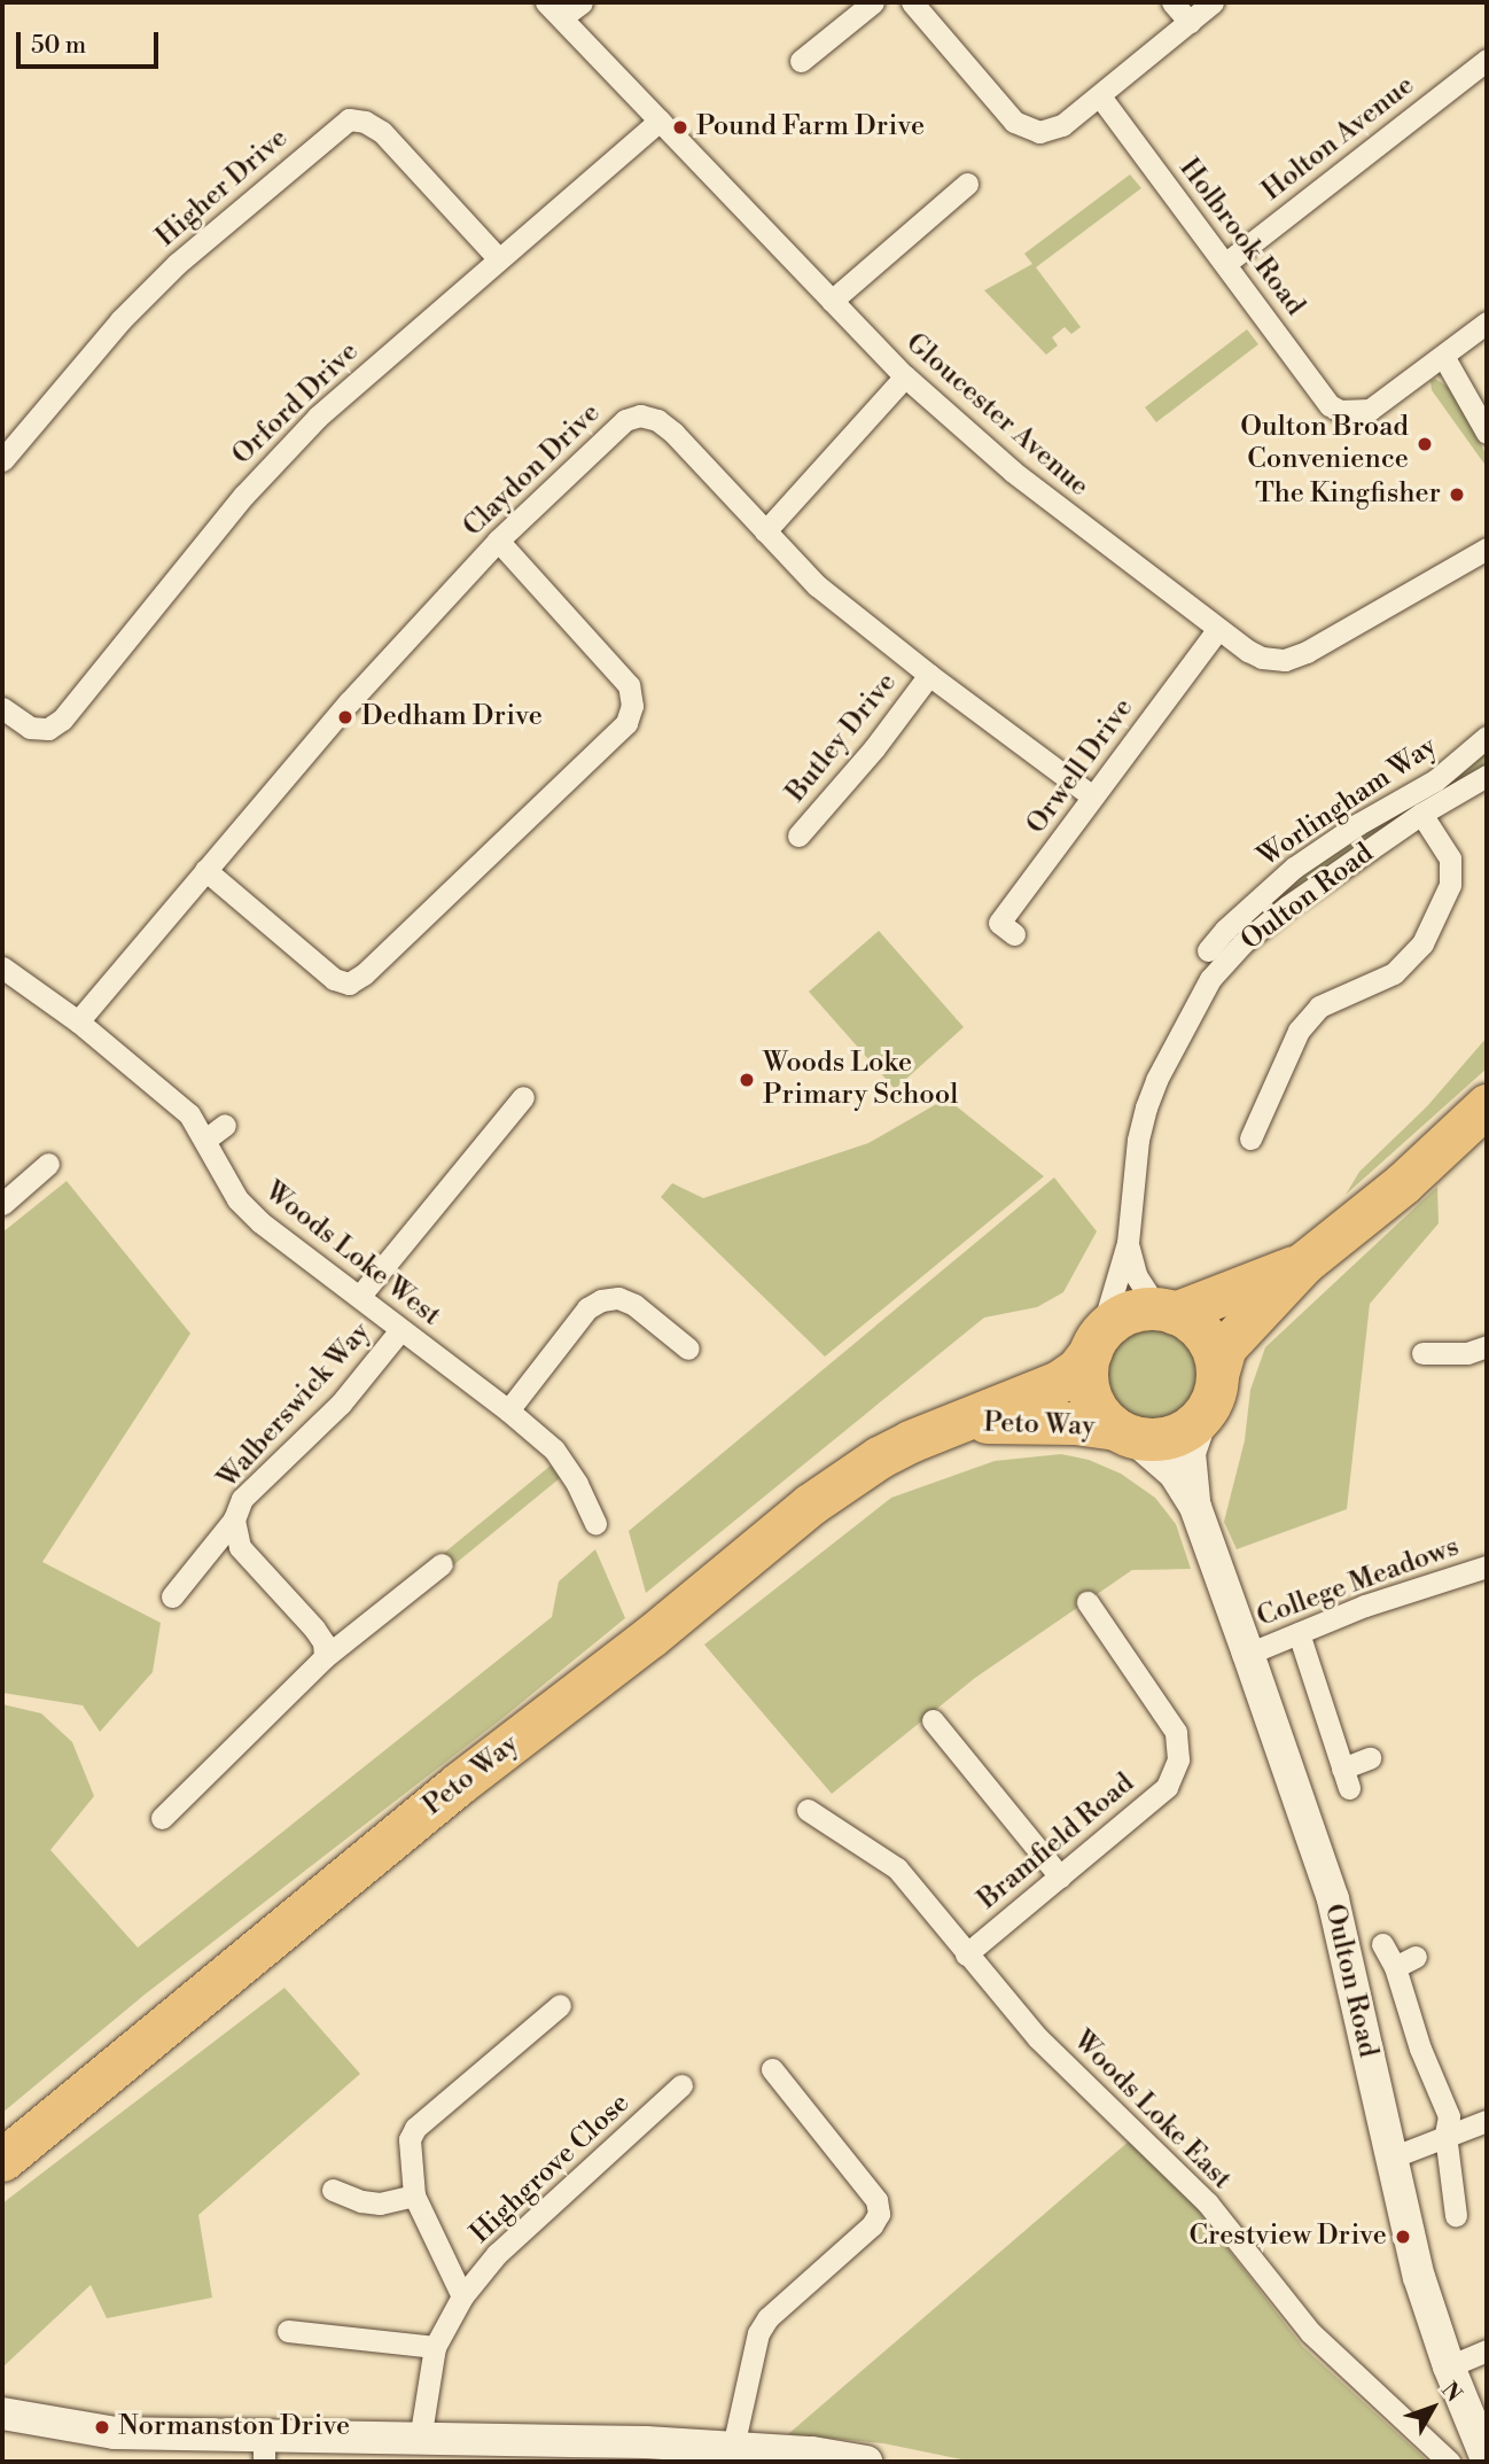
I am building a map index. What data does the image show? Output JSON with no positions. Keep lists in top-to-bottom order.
{
  "streets": {
    "highway": ["Peto Way"],
    "main road": ["Oulton Road"],
    "street": [
      "Holton Avenue",
      "Higher Drive",
      "Holbrook Road",
      "Orford Drive",
      "Gloucester Avenue",
      "Claydon Drive",
      "Butley Drive",
      "Orwell Drive",
      "Worlingham Way",
      "Woods Loke West",
      "Walberswick Way",
      "College Meadows",
      "Bramfield Road",
      "Woods Loke East",
      "Highgrove Close"
    ]
  },
  "crossings": [
    ["Holton Avenue", "Holbrook Road"],
    ["Higher Drive", "Orford Drive"],
    ["Orford Drive", "Gloucester Avenue"],
    ["Gloucester Avenue", "Orwell Drive"],
    ["Claydon Drive", "Butley Drive"],
    ["Claydon Drive", "Orwell Drive"],
    ["Claydon Drive", "Woods Loke West"],
    ["Oulton Road", "Peto Way"],
    ["Oulton Road", "College Meadows"],
    ["Woods Loke West", "Walberswick Way"],
    ["Bramfield Road", "Woods Loke East"]
  ],
  "places": [
    "Pound Farm Drive",
    "Oulton Broad Convenience",
    "The Kingfisher",
    "Dedham Drive",
    "Woods Loke Primary School",
    "Crestview Drive",
    "Normanston Drive"
  ],
  "scale_bar": "50 m",
  "north": "top right"
}
